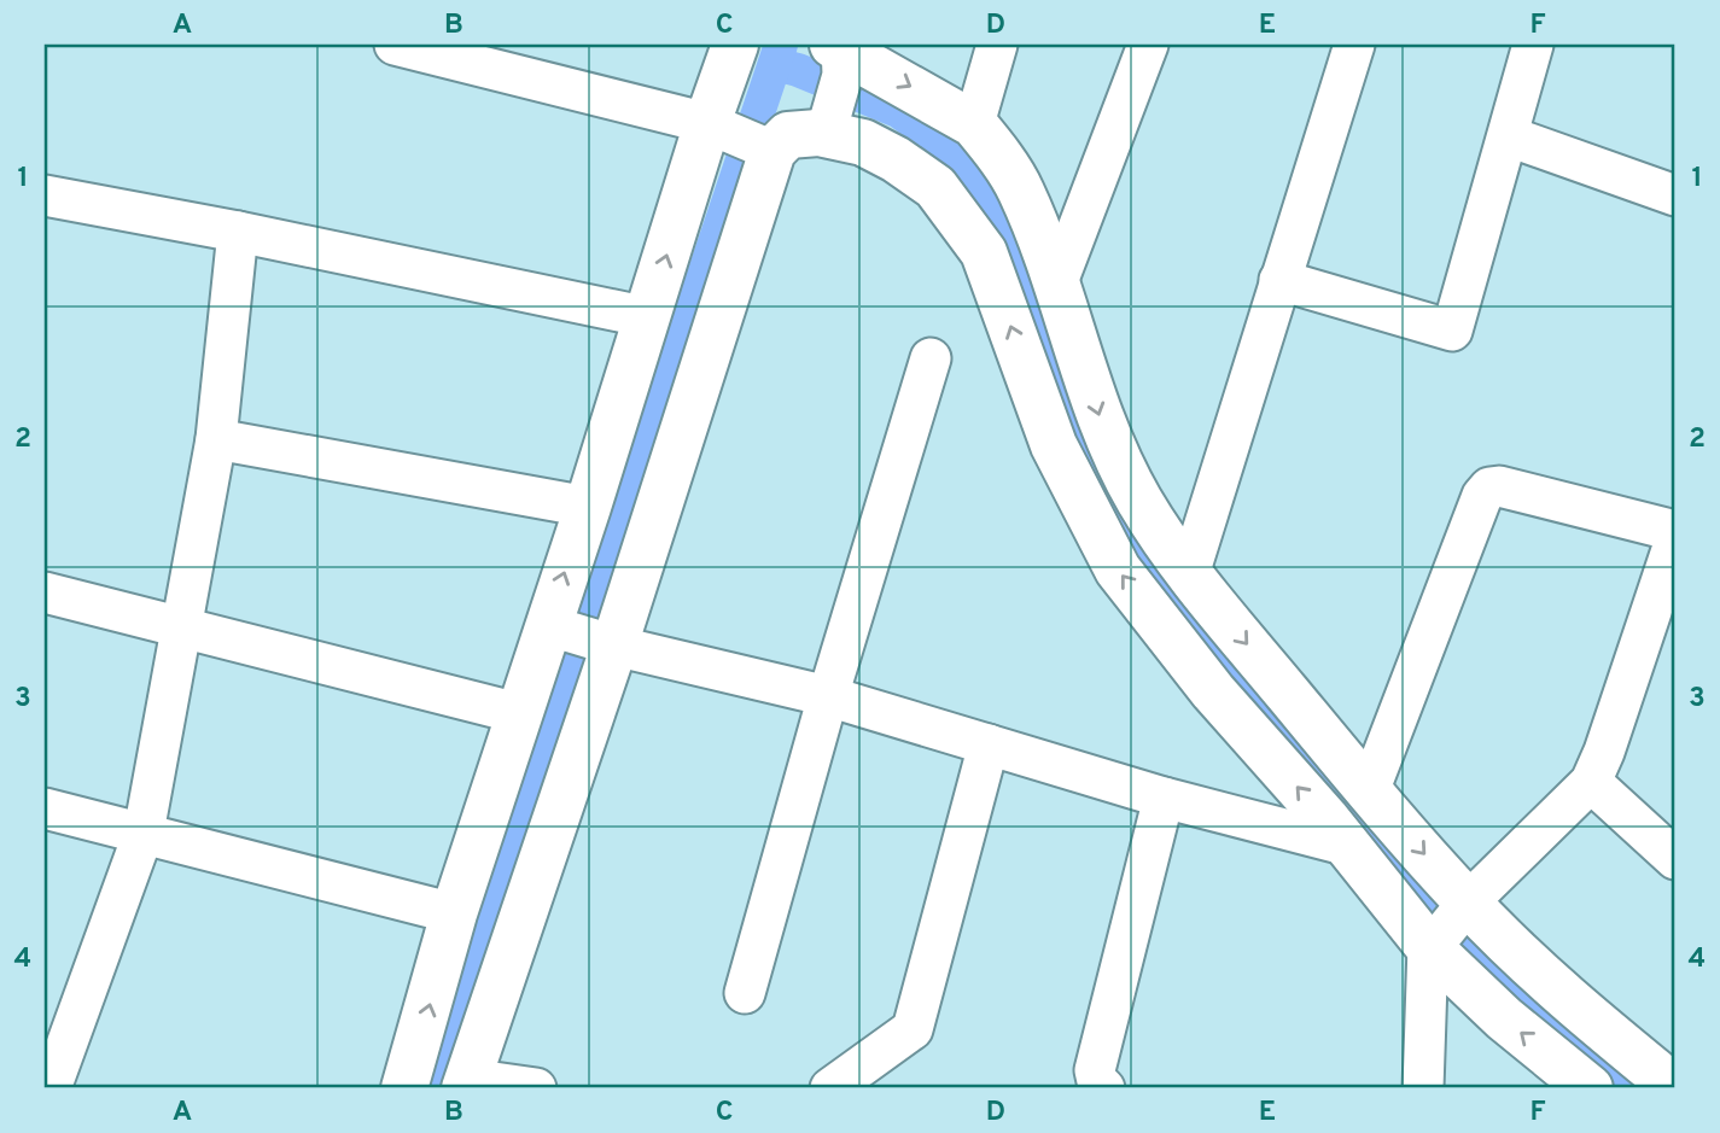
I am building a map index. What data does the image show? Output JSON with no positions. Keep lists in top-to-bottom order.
{
  "grid": {
    "columns": [
      "A",
      "B",
      "C",
      "D",
      "E",
      "F"
    ],
    "rows": [
      "1",
      "2",
      "3",
      "4"
    ]
  }
}
